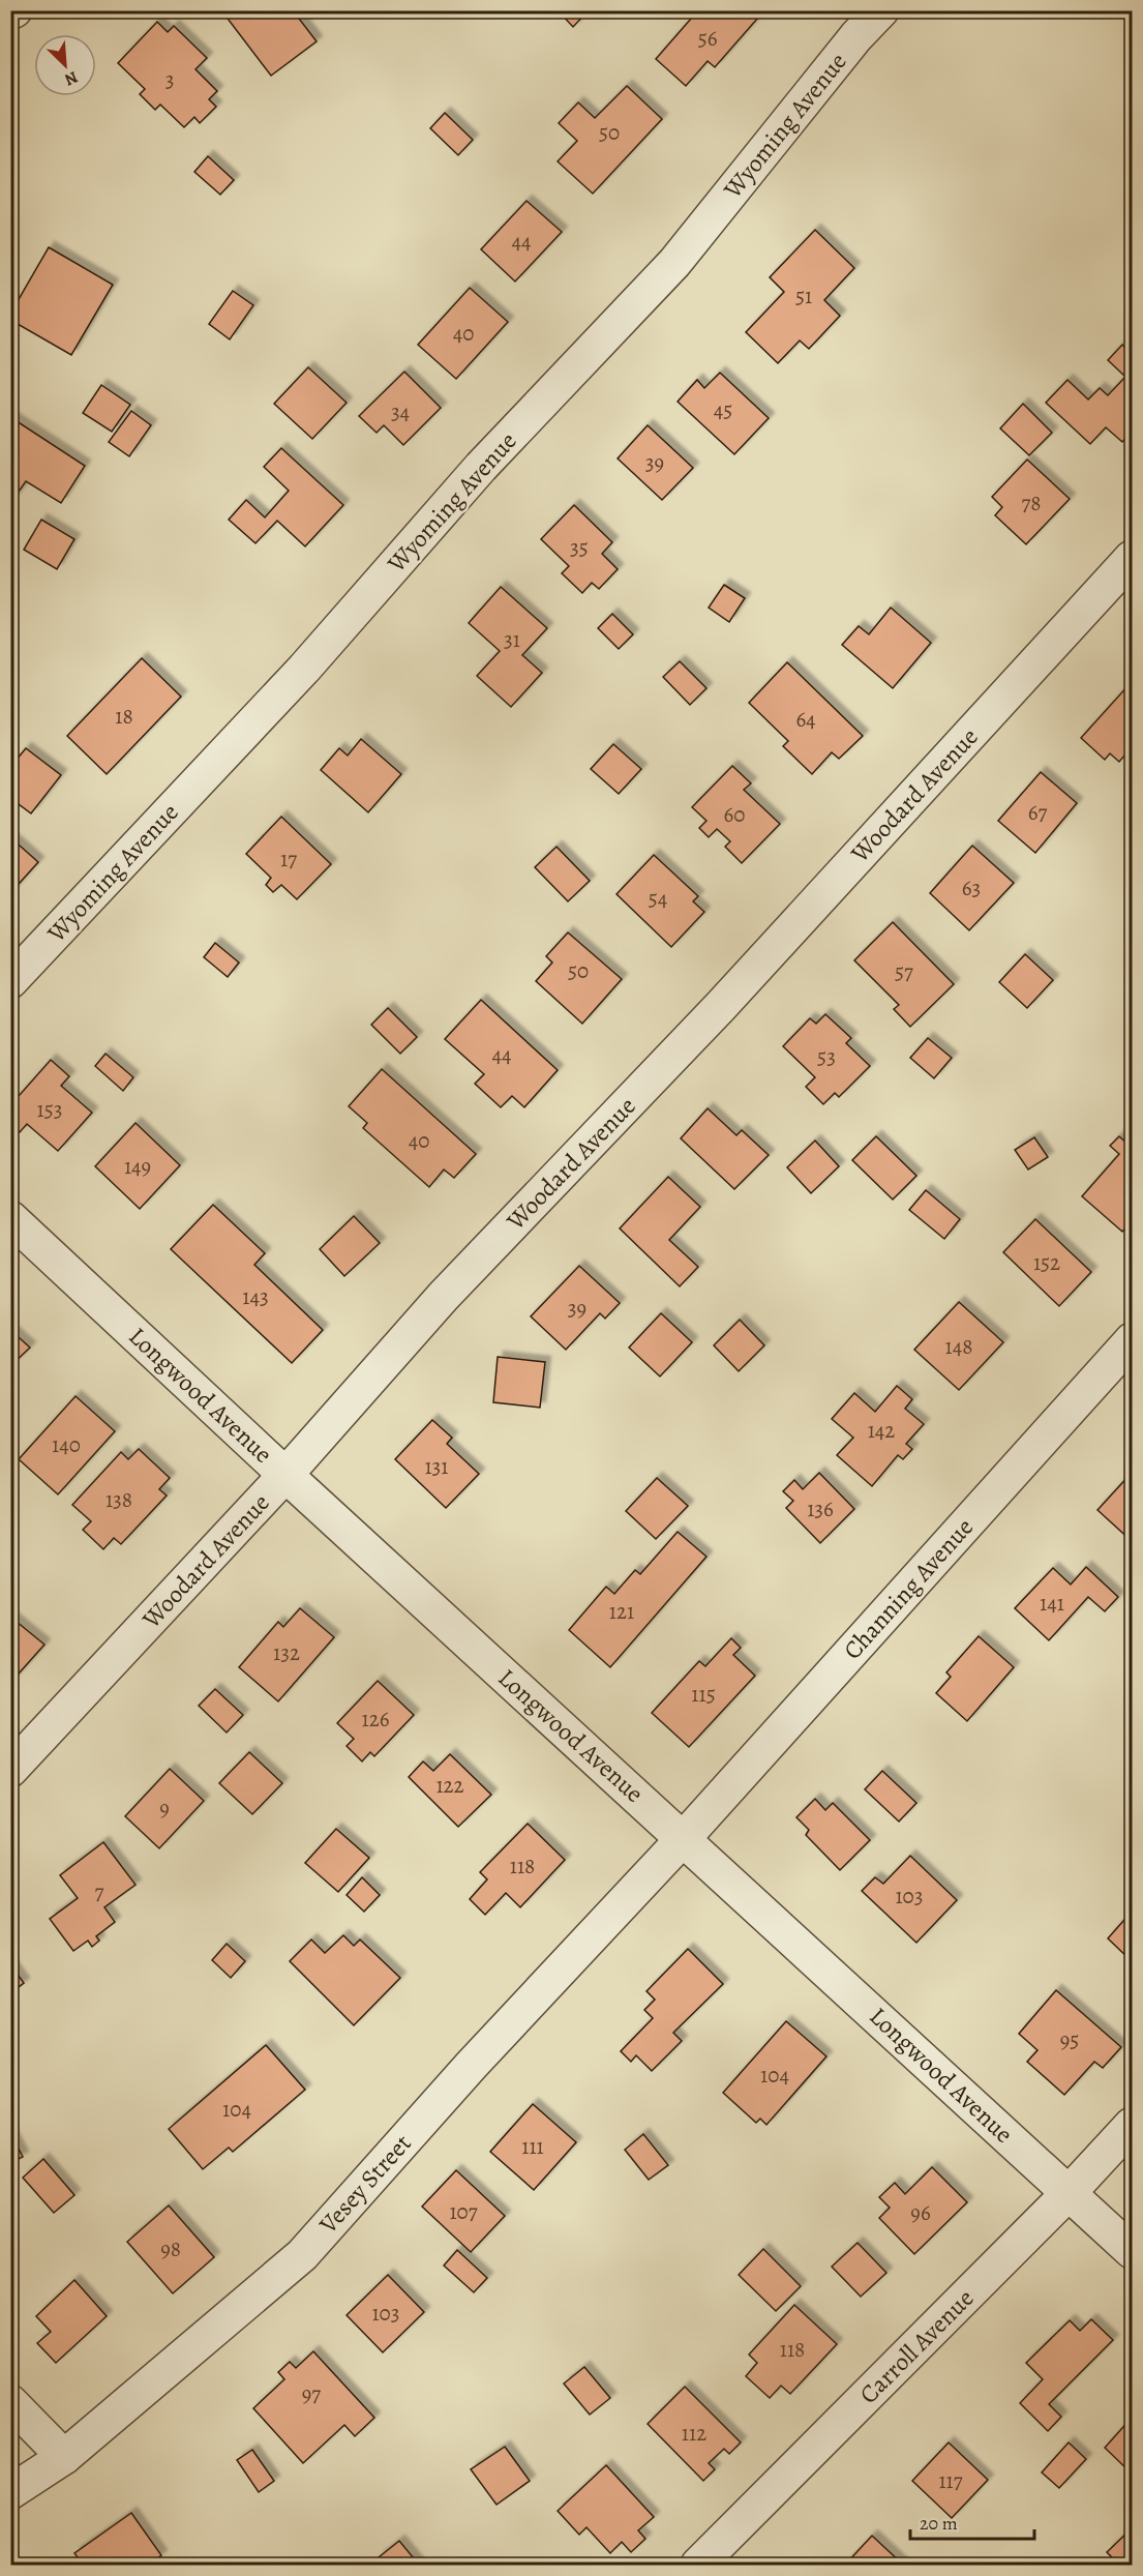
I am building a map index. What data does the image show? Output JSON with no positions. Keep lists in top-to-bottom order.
{
  "streets": {
    "street": [
      "Wyoming Avenue",
      "Woodard Avenue",
      "Longwood Avenue",
      "Channing Avenue",
      "Vesey Street",
      "Carroll Avenue"
    ]
  },
  "crossings": [
    ["Woodard Avenue", "Longwood Avenue"],
    ["Longwood Avenue", "Channing Avenue"],
    ["Longwood Avenue", "Vesey Street"],
    ["Longwood Avenue", "Carroll Avenue"],
    ["Channing Avenue", "Vesey Street"]
  ],
  "house_numbers": [
    "56",
    "3",
    "50",
    "44",
    "51",
    "40",
    "45",
    "34",
    "39",
    "78",
    "35",
    "31",
    "18",
    "64",
    "67",
    "60",
    "17",
    "63",
    "54",
    "50",
    "57",
    "44",
    "53",
    "153",
    "40",
    "149",
    "152",
    "143",
    "39",
    "148",
    "142",
    "140",
    "131",
    "138",
    "136",
    "141",
    "121",
    "132",
    "115",
    "126",
    "122",
    "9",
    "118",
    "7",
    "103",
    "95",
    "104",
    "104",
    "111",
    "107",
    "96",
    "98",
    "103",
    "118",
    "97",
    "112",
    "117"
  ],
  "scale_bar": "20 m",
  "north": "bottom right"
}
